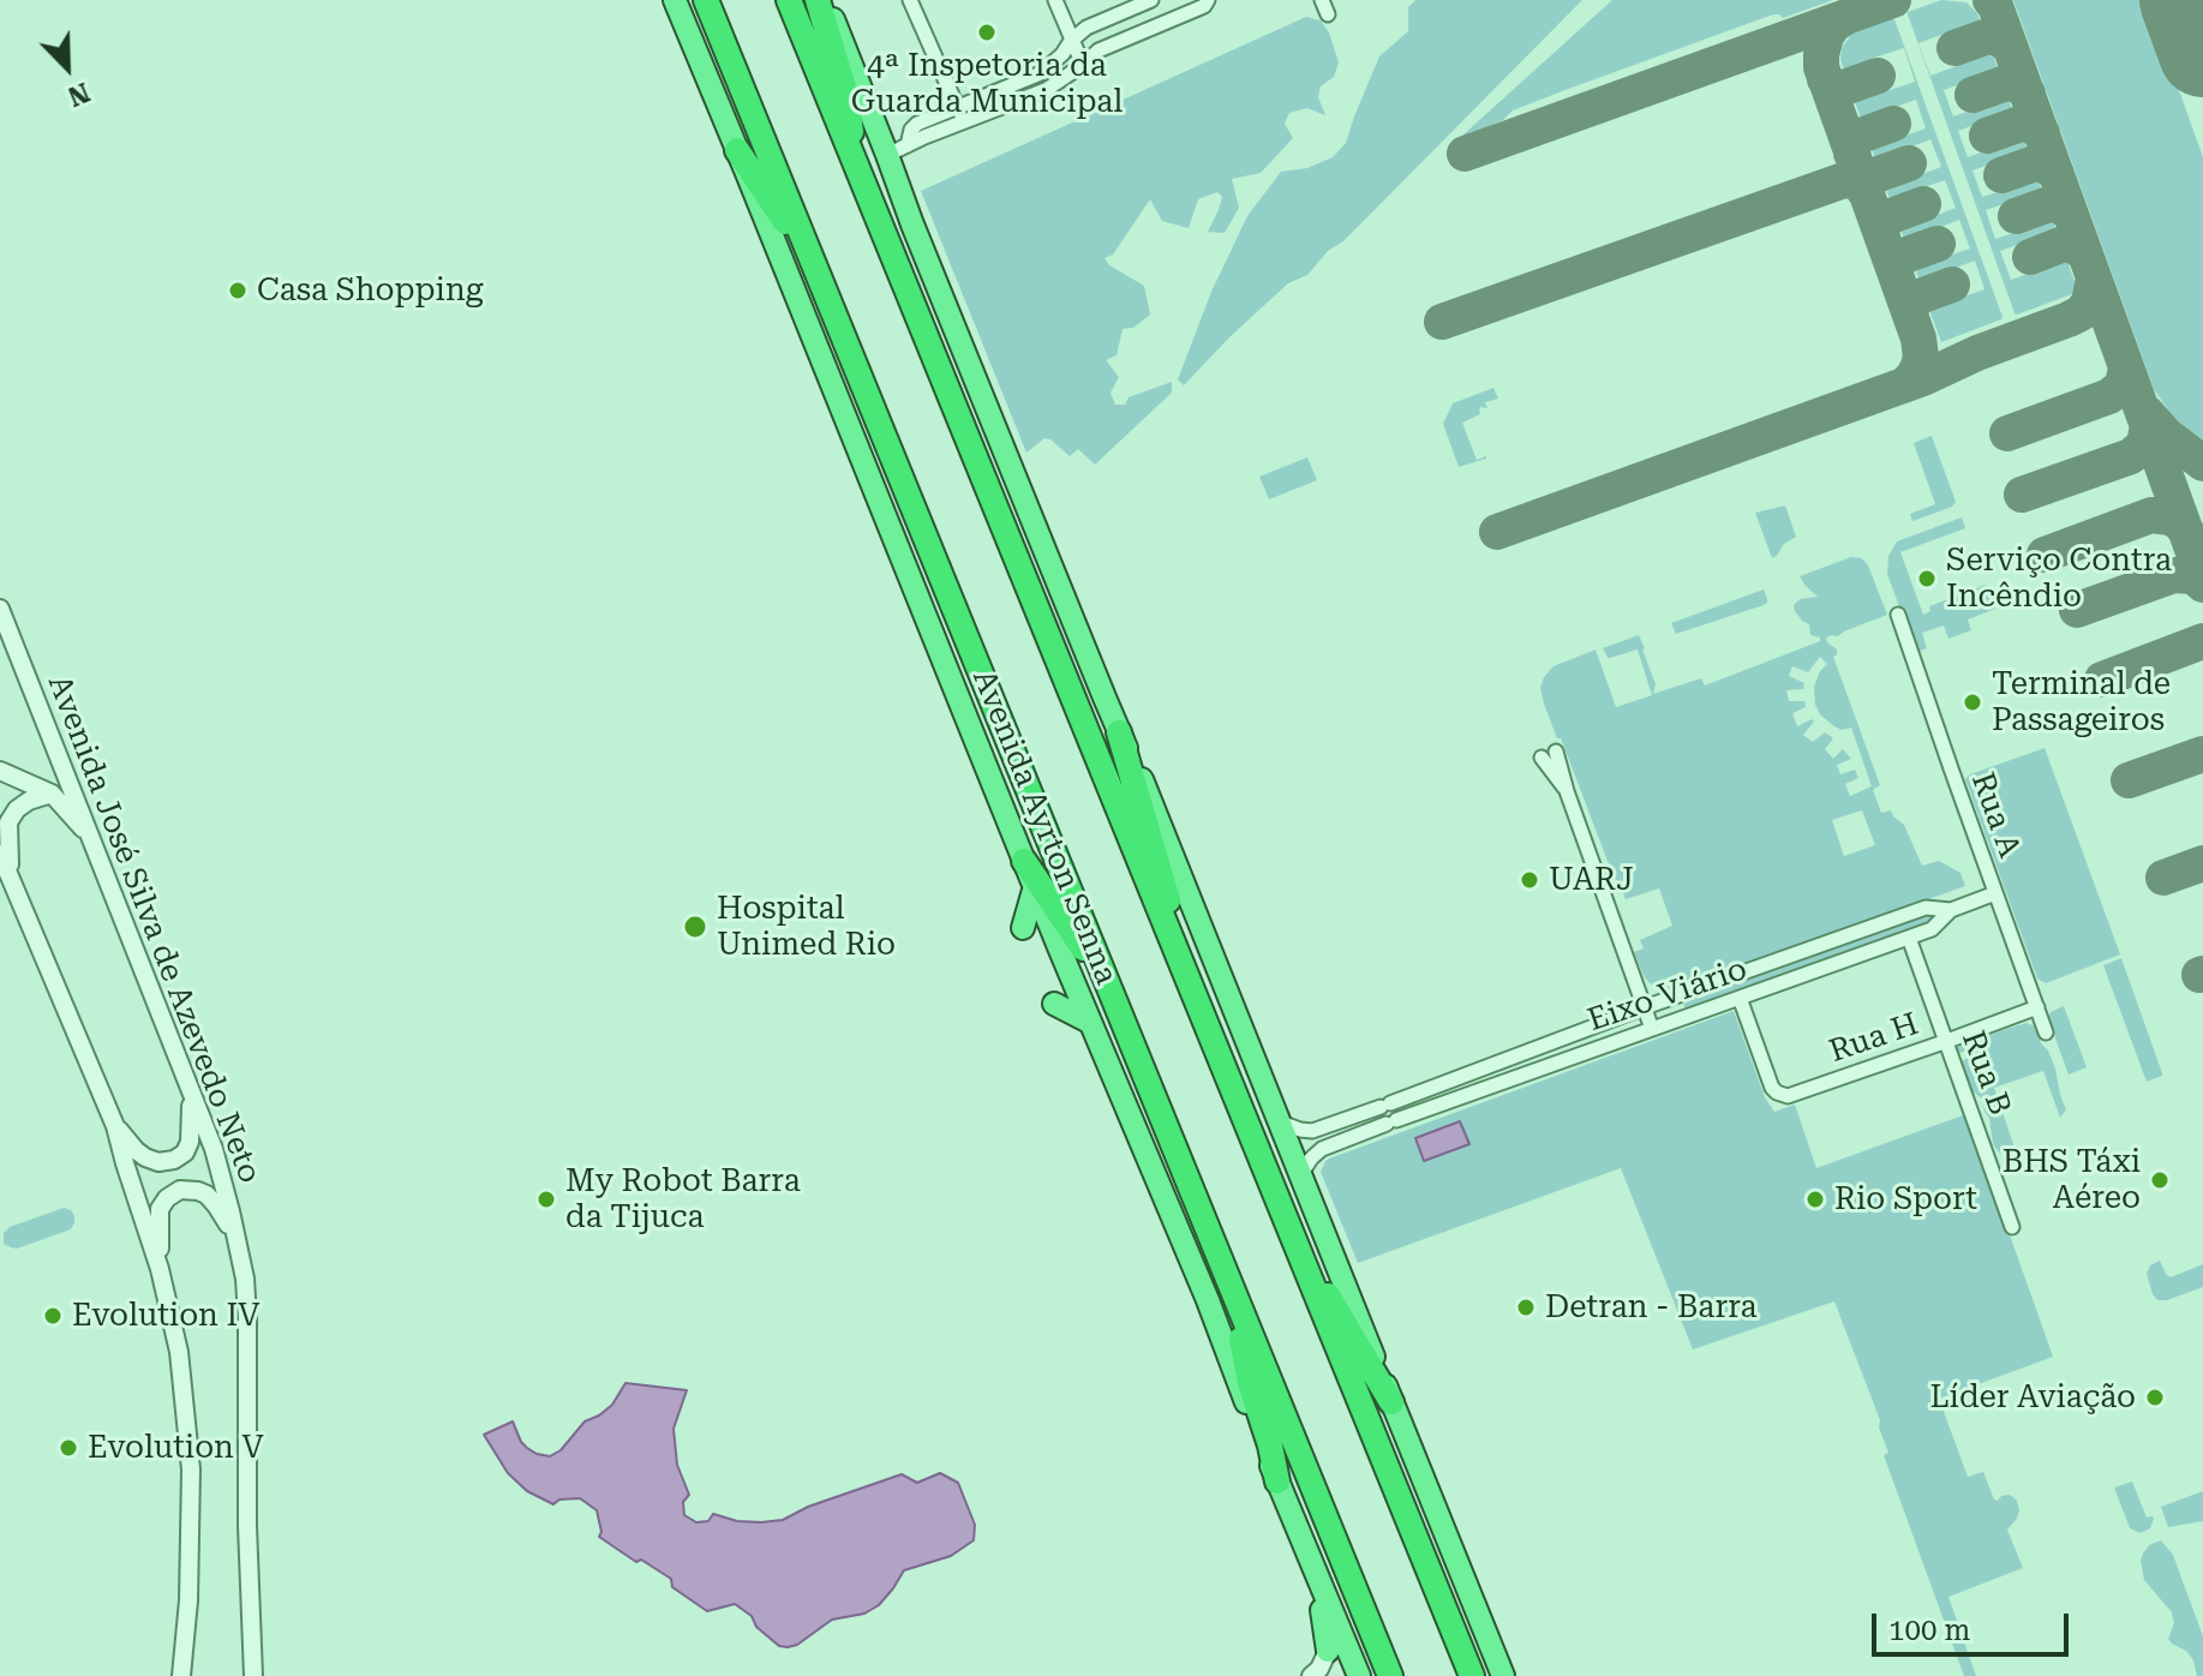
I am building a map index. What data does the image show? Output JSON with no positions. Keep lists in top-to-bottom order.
{
  "streets": {
    "highway": ["Avenida Ayrton Senna"],
    "street": [
      "Rua A",
      "Avenida José Silva de Azevedo Neto",
      "Eixo Viário",
      "Rua H",
      "Rua B"
    ]
  },
  "crossings": [
    ["Rua A", "Eixo Viário"],
    ["Rua A", "Rua H"],
    ["Eixo Viário", "Rua H"],
    ["Eixo Viário", "Rua B"],
    ["Rua H", "Rua B"]
  ],
  "places": [
    "4ª Inspetoria da Guarda Municipal",
    "Casa Shopping",
    "Serviço Contra Incêndio",
    "Terminal de Passageiros",
    "UARJ",
    "Hospital Unimed Rio",
    "BHS Táxi Aéreo",
    "My Robot Barra da Tijuca",
    "Rio Sport",
    "Detran - Barra",
    "Evolution IV",
    "Líder Aviação",
    "Evolution V"
  ],
  "scale_bar": "100 m",
  "north": "bottom right"
}
